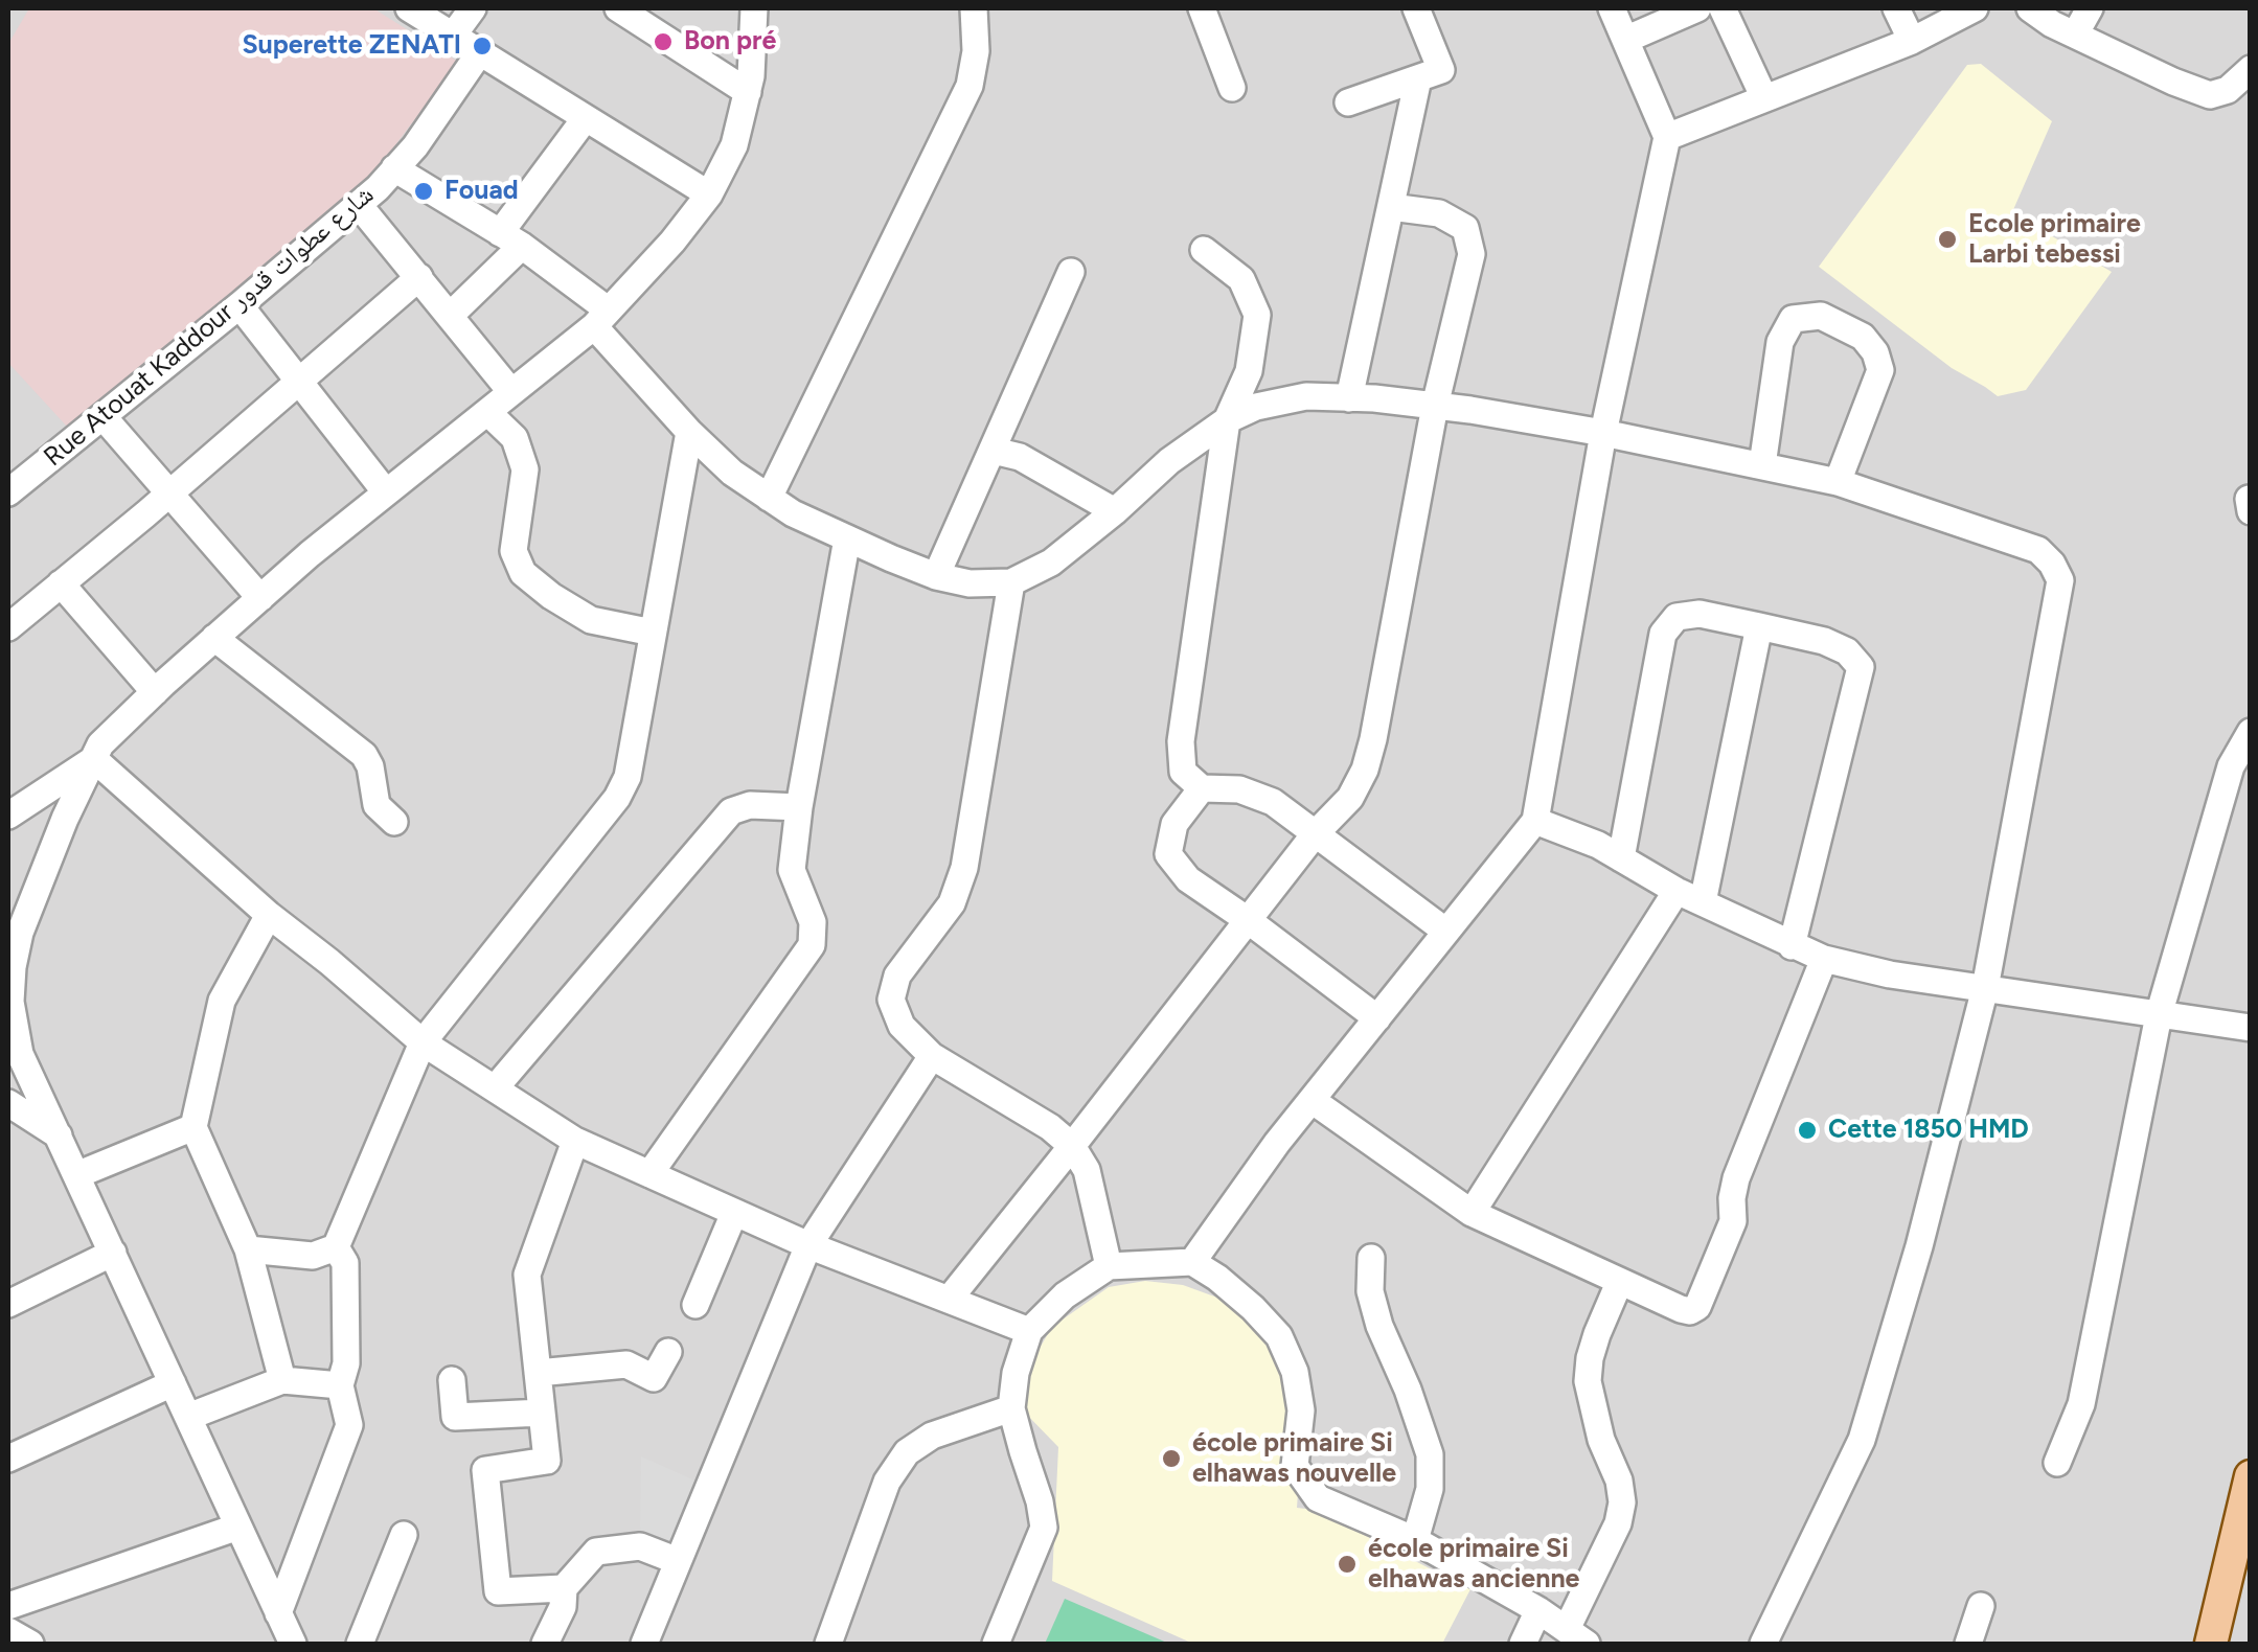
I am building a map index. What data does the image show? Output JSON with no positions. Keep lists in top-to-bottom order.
{
  "streets": {
    "street": ["Rue Atouat Kaddour شارع عطوات قدور"]
  },
  "places": [
    "Bon pré",
    "Superette ZENATI",
    "Fouad",
    "Ecole primaire Larbi tebessi",
    "Cette 1850 HMD",
    "école primaire Si elhawas nouvelle",
    "école primaire Si elhawas ancienne"
  ]
}
